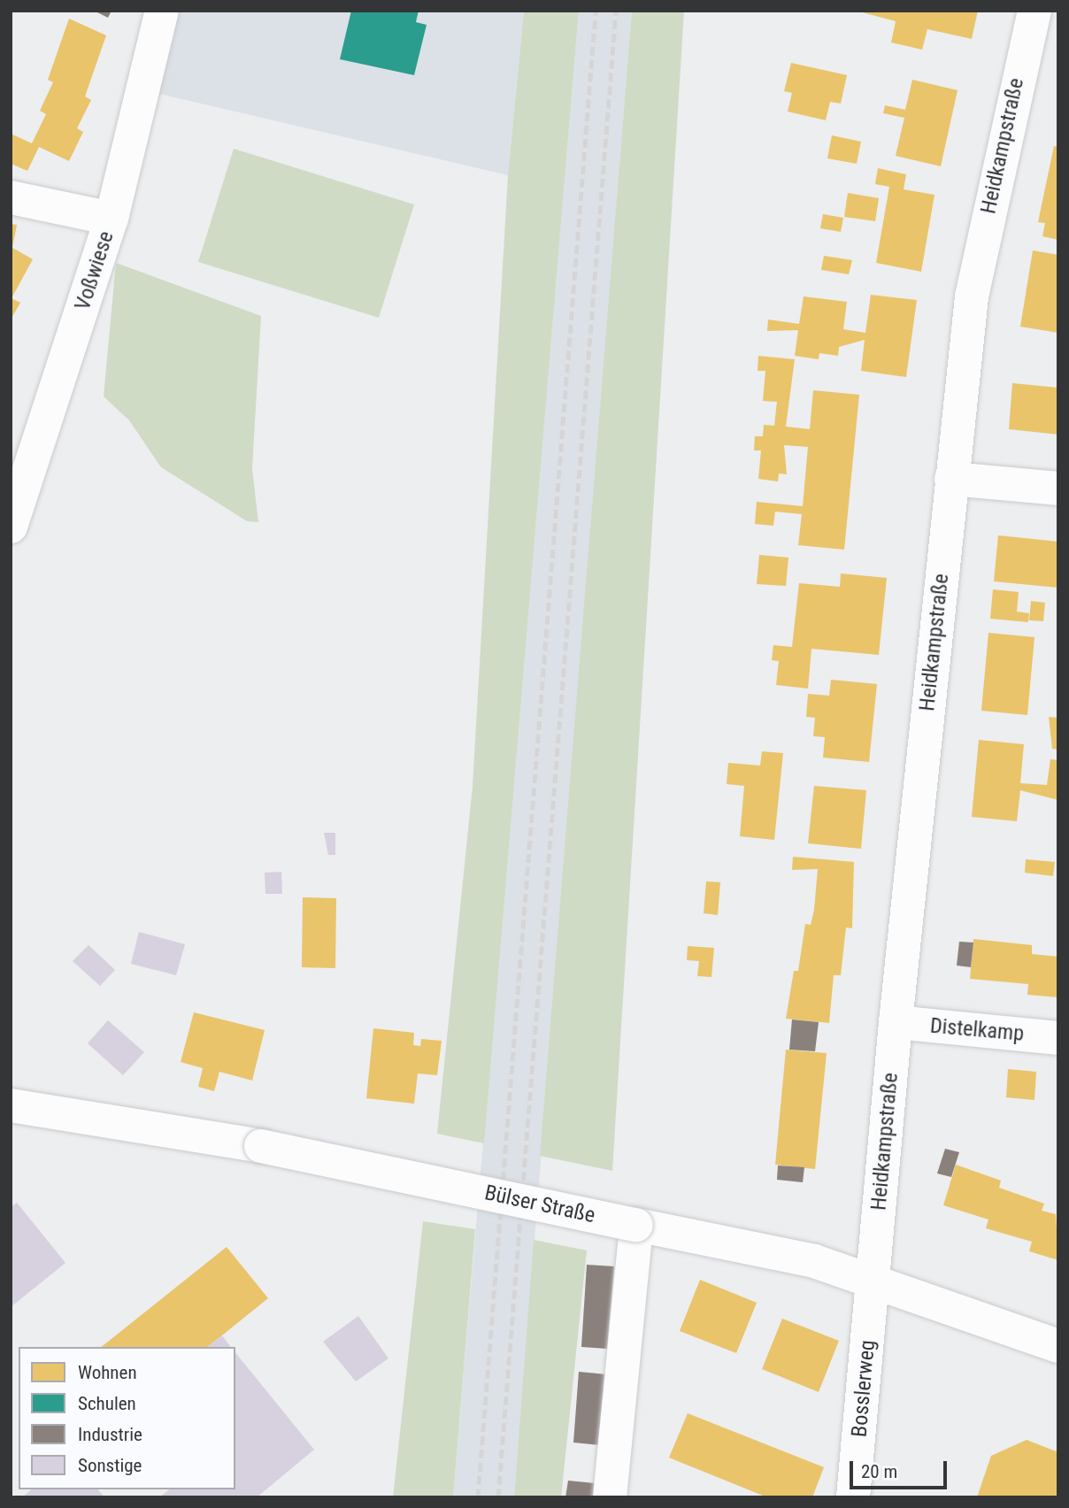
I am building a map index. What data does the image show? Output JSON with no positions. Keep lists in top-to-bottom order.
{
  "streets": {
    "street": [
      "Heidkampstraße",
      "Voßwiese",
      "Distelkamp",
      "Bülser Straße",
      "Bosslerweg"
    ]
  },
  "crossings": [
    ["Heidkampstraße", "Distelkamp"],
    ["Heidkampstraße", "Bülser Straße"],
    ["Heidkampstraße", "Bosslerweg"],
    ["Bülser Straße", "Bosslerweg"]
  ],
  "legend": [
    "Wohnen",
    "Schulen",
    "Industrie",
    "Sonstige"
  ],
  "scale_bar": "20 m"
}
